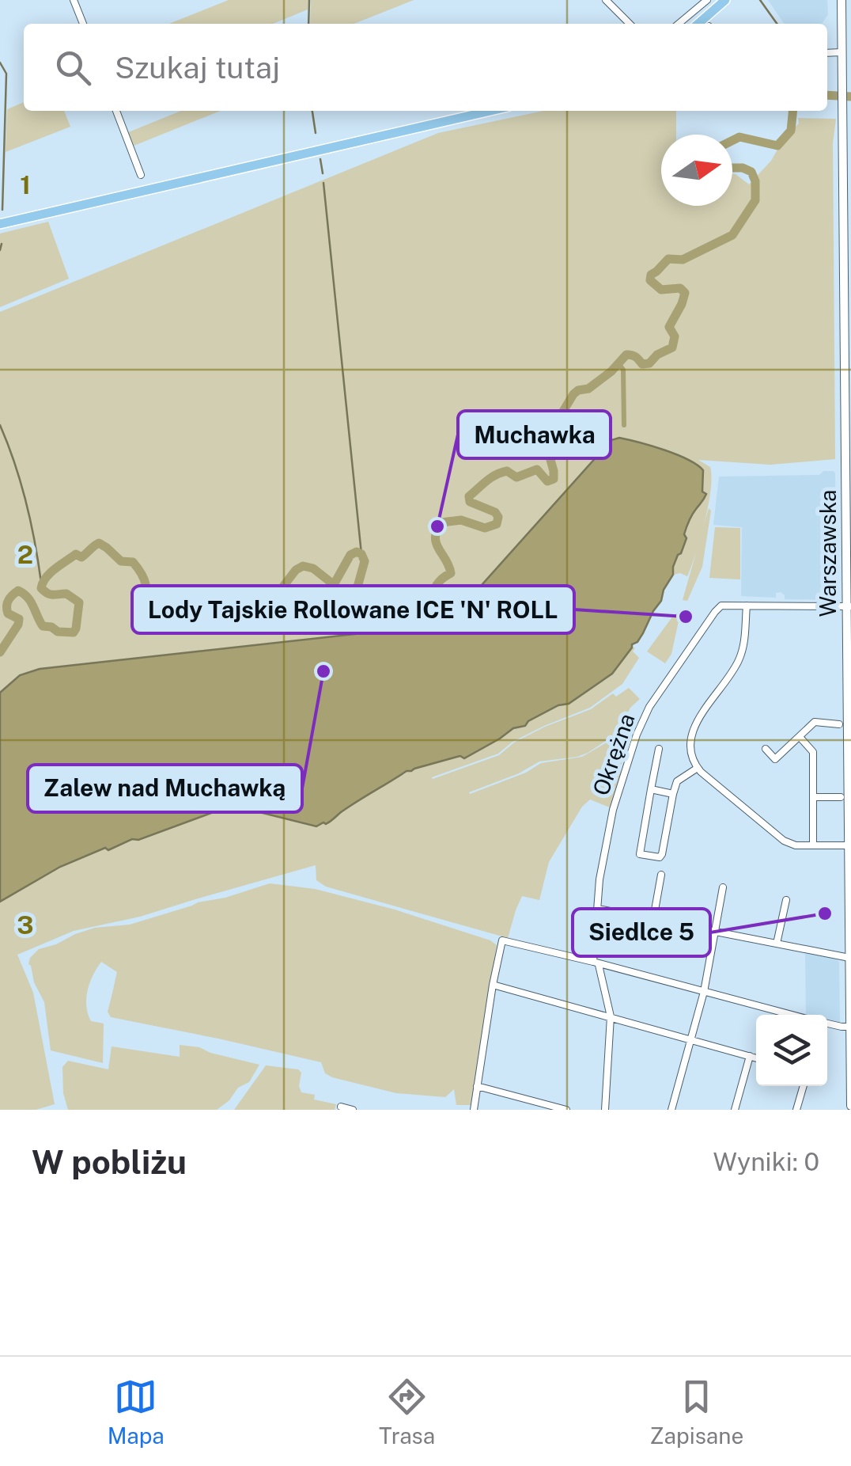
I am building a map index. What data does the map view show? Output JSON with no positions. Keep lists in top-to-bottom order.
{
  "streets": {
    "main road": ["Warszawska"],
    "street": ["Okrężna"]
  },
  "crossings": [
    ["Warszawska", "Okrężna"]
  ],
  "places": [
    "Muchawka",
    "Lody Tajskie Rollowane ICE 'N' ROLL",
    "Zalew nad Muchawką",
    "Siedlce 5"
  ],
  "north": "right",
  "page": {
    "search": "Szukaj tutaj",
    "heading": ["W pobliżu", "Wyniki: 0"],
    "nav": ["Mapa", "Trasa", "Zapisane"]
  },
  "grid": {
    "rows": ["1", "2", "3"]
  }
}
